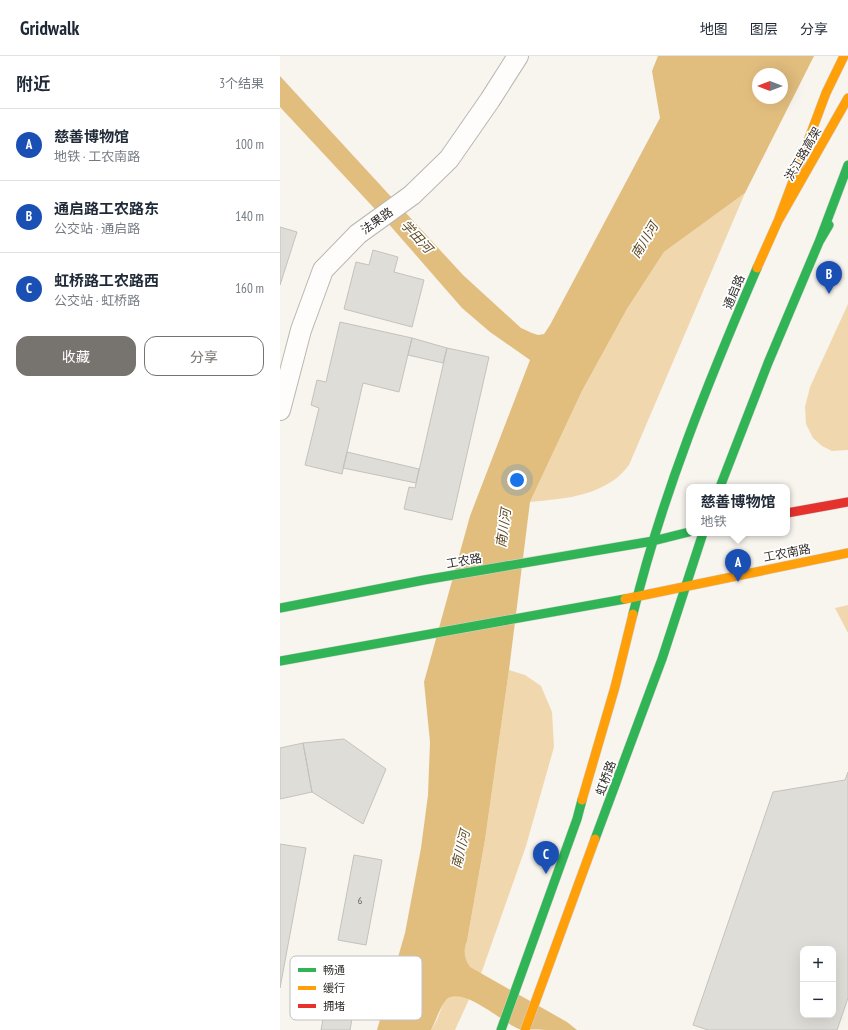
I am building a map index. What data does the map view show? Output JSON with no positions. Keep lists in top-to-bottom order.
{
  "streets": {
    "main road": [
      "洪江路高架",
      "通启路",
      "工农南路",
      "工农路",
      "虹桥路"
    ],
    "street": ["法果路"]
  },
  "crossings": [
    ["洪江路高架", "通启路"],
    ["通启路", "工农路"],
    ["通启路", "虹桥路"],
    ["工农南路", "虹桥路"],
    ["工农路", "虹桥路"]
  ],
  "water": ["学田河", "南川河"],
  "house_numbers": ["6"],
  "legend": ["畅通", "缓行", "拥堵"],
  "north": "left",
  "page": {
    "header": "Gridwalk",
    "nav": ["地图", "图层", "分享"],
    "heading": ["附近", "3个结果"],
    "list": [
      {
        "mark": "A",
        "name": "慈善博物馆",
        "note": "地铁 · 工农南路",
        "value": "100 m"
      },
      {
        "mark": "B",
        "name": "通启路工农路东",
        "note": "公交站 · 通启路",
        "value": "140 m"
      },
      {
        "mark": "C",
        "name": "虹桥路工农路西",
        "note": "公交站 · 虹桥路",
        "value": "160 m"
      }
    ],
    "pins": ["B", "A", "C"],
    "buttons": ["收藏", "分享"],
    "popup": ["慈善博物馆", "地铁"],
    "map_buttons": ["+", "−"]
  }
}
